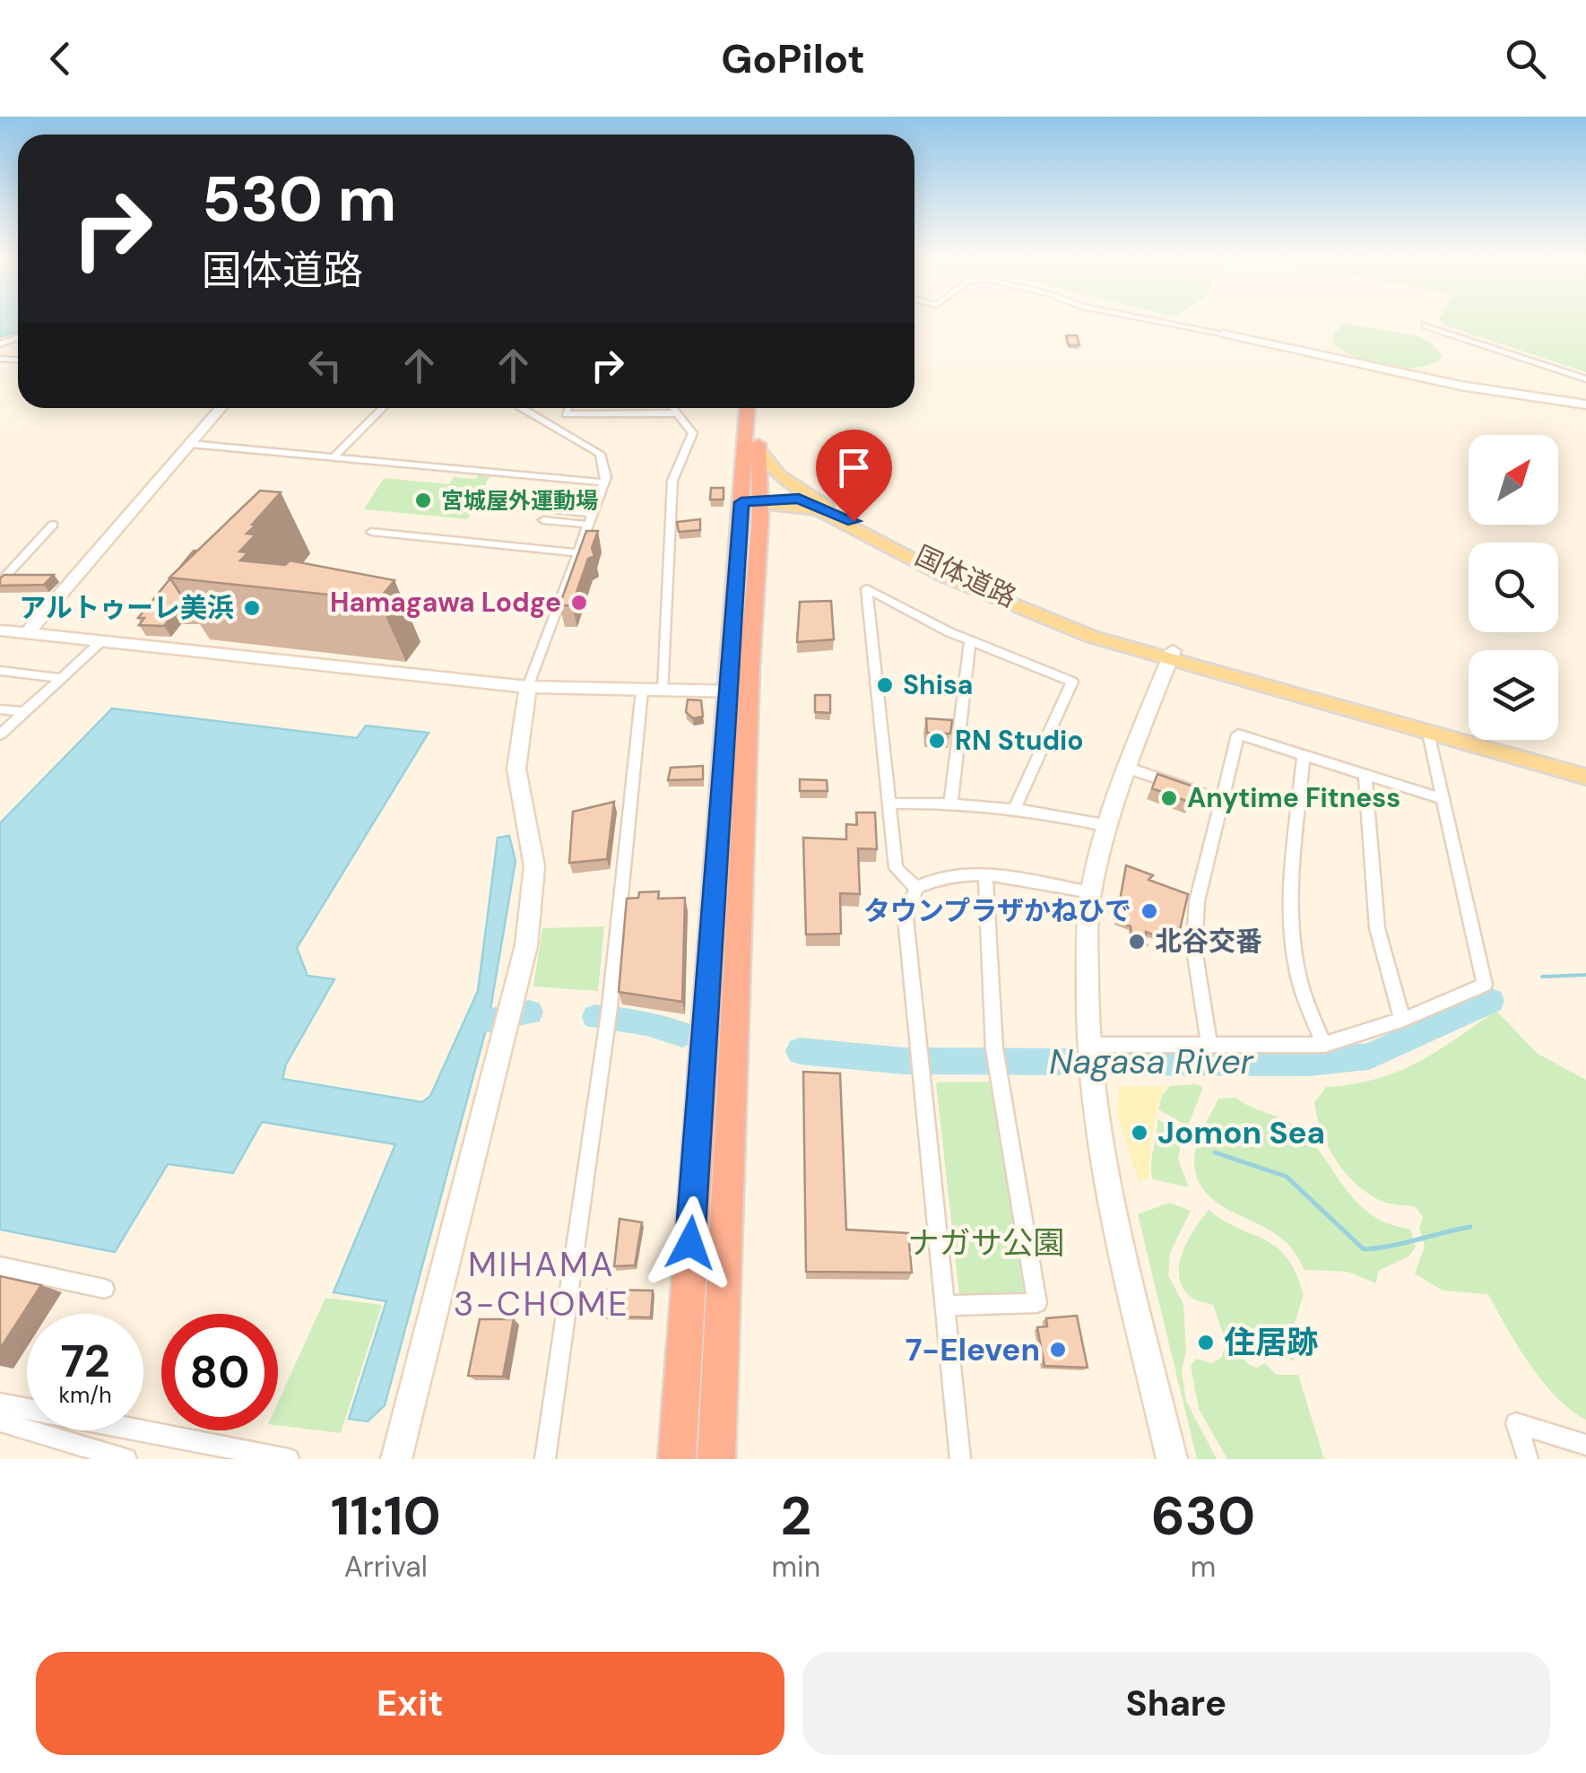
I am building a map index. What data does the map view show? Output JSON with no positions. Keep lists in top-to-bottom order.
{
  "streets": {
    "main road": ["国体道路"]
  },
  "districts": ["MIHAMA 3-CHOME"],
  "water": ["Nagasa River"],
  "parks": ["ナガサ公園"],
  "places": [
    "宮城屋外運動場",
    "Hamagawa Lodge",
    "アルトゥーレ美浜",
    "Shisa",
    "RN Studio",
    "Anytime Fitness",
    "タウンプラザかねひで",
    "北谷交番",
    "Jomon Sea",
    "住居跡",
    "7-Eleven"
  ],
  "north": "top right",
  "page": {
    "header": "GoPilot",
    "turn": ["530 m", "国体道路"],
    "speed": "72 km/h",
    "limit": "80",
    "eta": [
      "11:10",
      "Arrival",
      "2",
      "min",
      "630",
      "m"
    ],
    "buttons": ["Exit", "Share"]
  }
}
